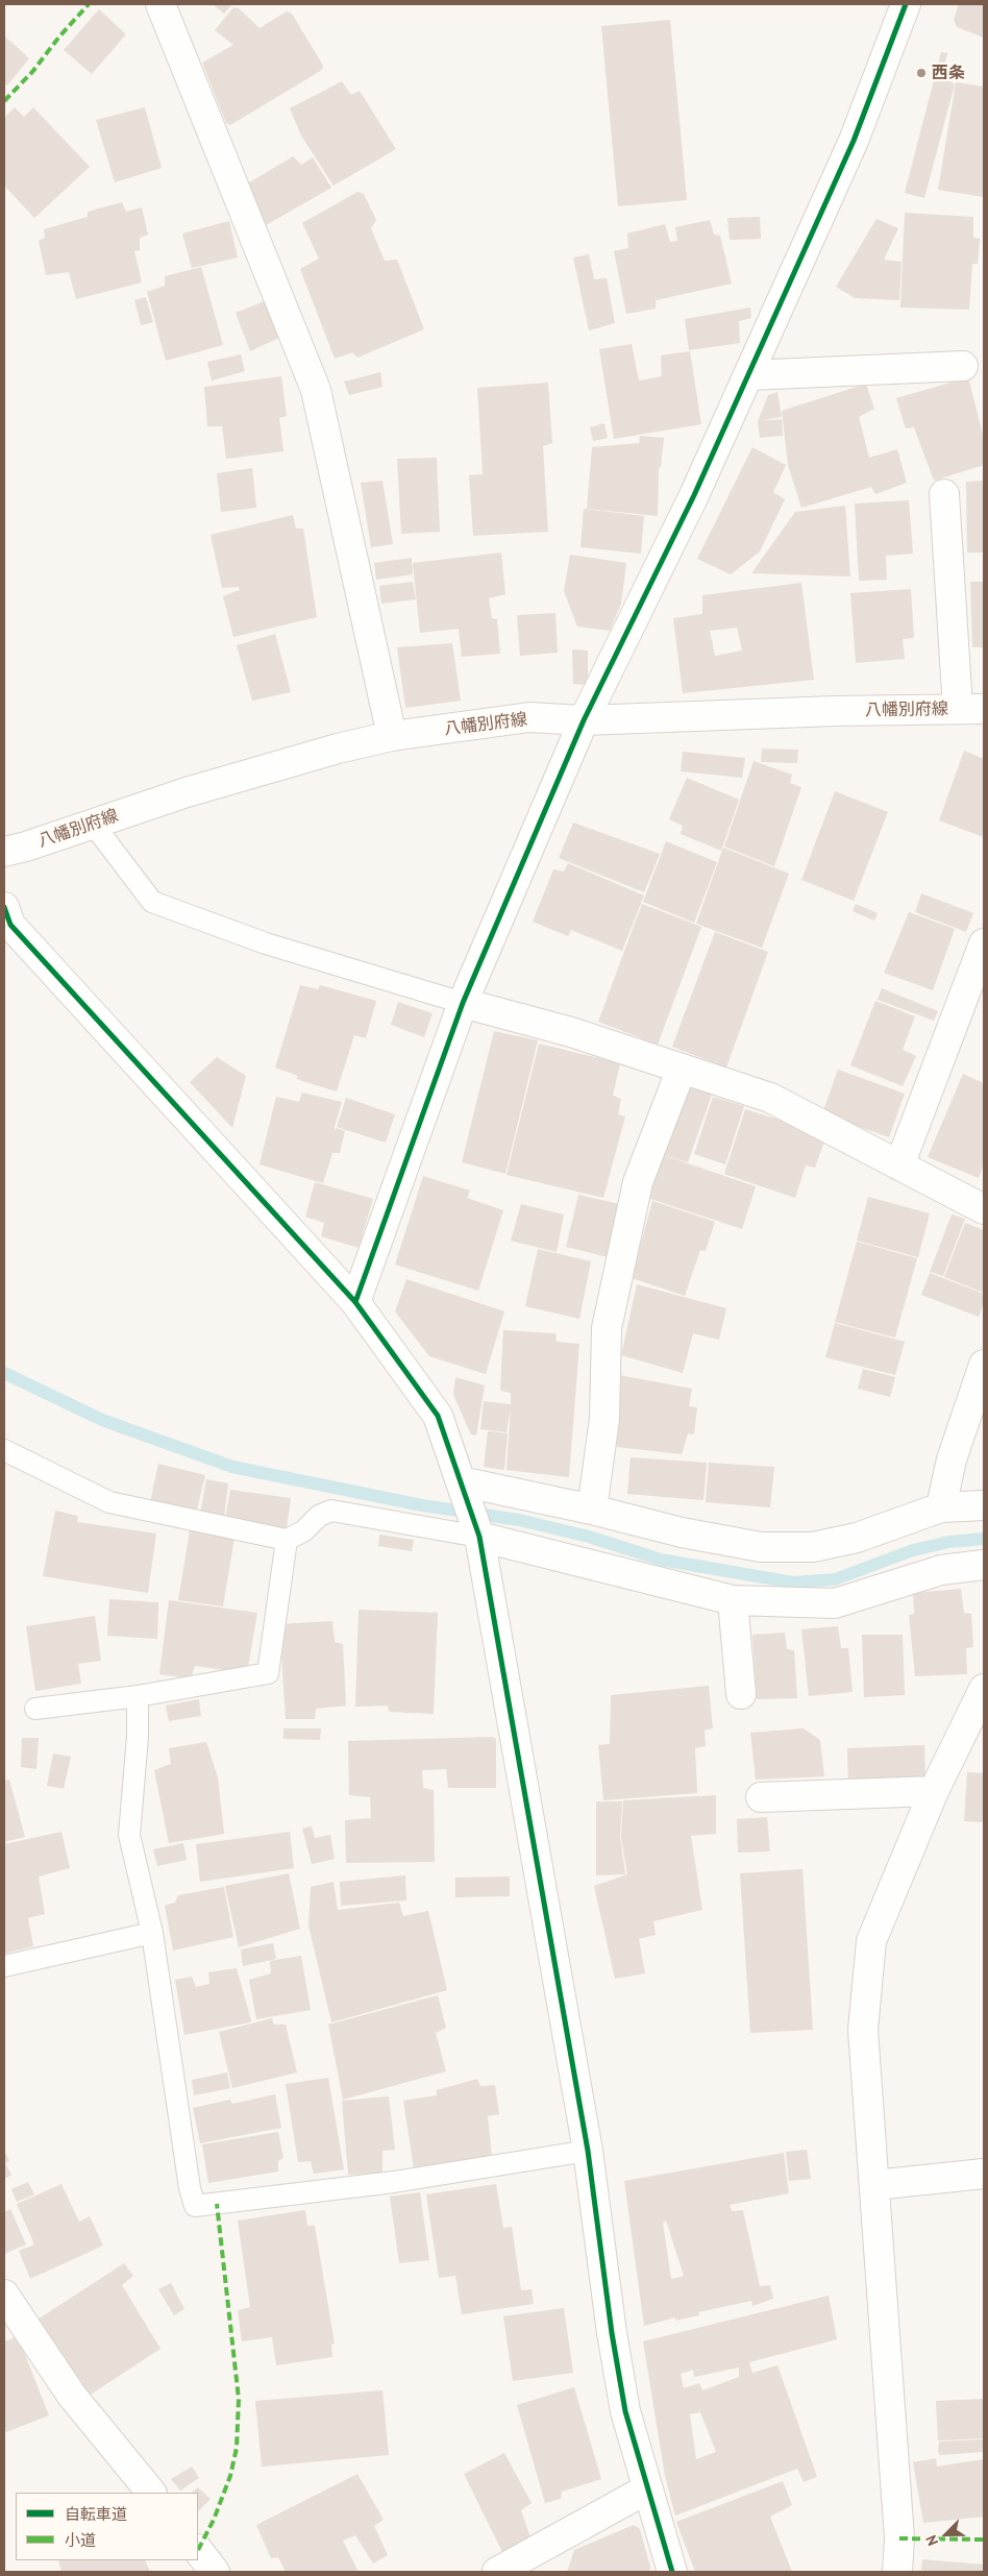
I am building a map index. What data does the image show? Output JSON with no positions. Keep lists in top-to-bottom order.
{
  "streets": {
    "street": ["八幡別府線"]
  },
  "places": ["西条"],
  "legend": ["自転車道", "小道"],
  "north": "bottom left"
}
